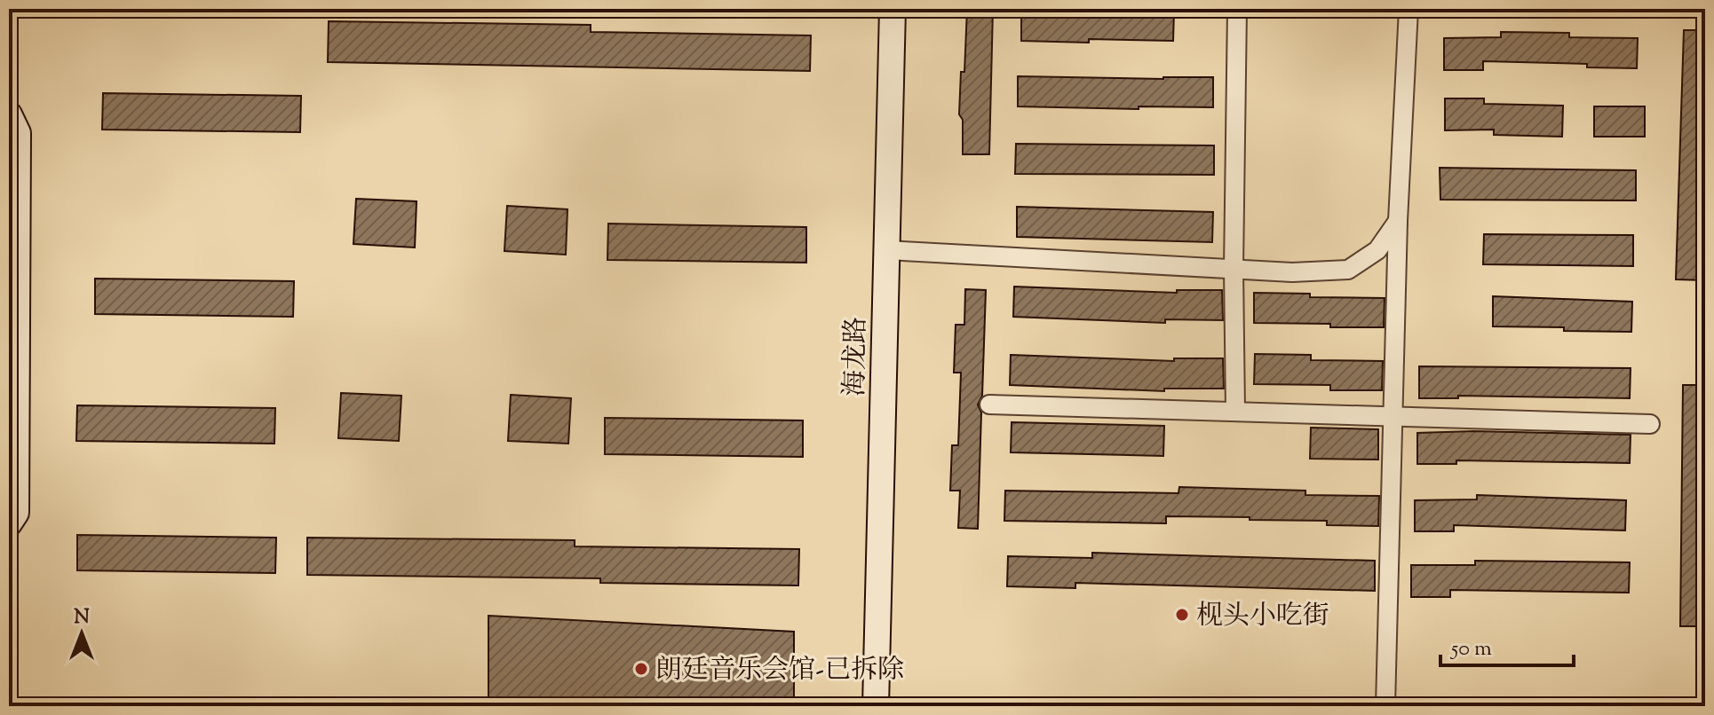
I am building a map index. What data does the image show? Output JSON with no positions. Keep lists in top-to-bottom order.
{
  "streets": {
    "street": ["海龙路"]
  },
  "places": ["枧头小吃街", "朗廷音乐会馆-已拆除"],
  "scale_bar": "50 m",
  "north": "top"
}
